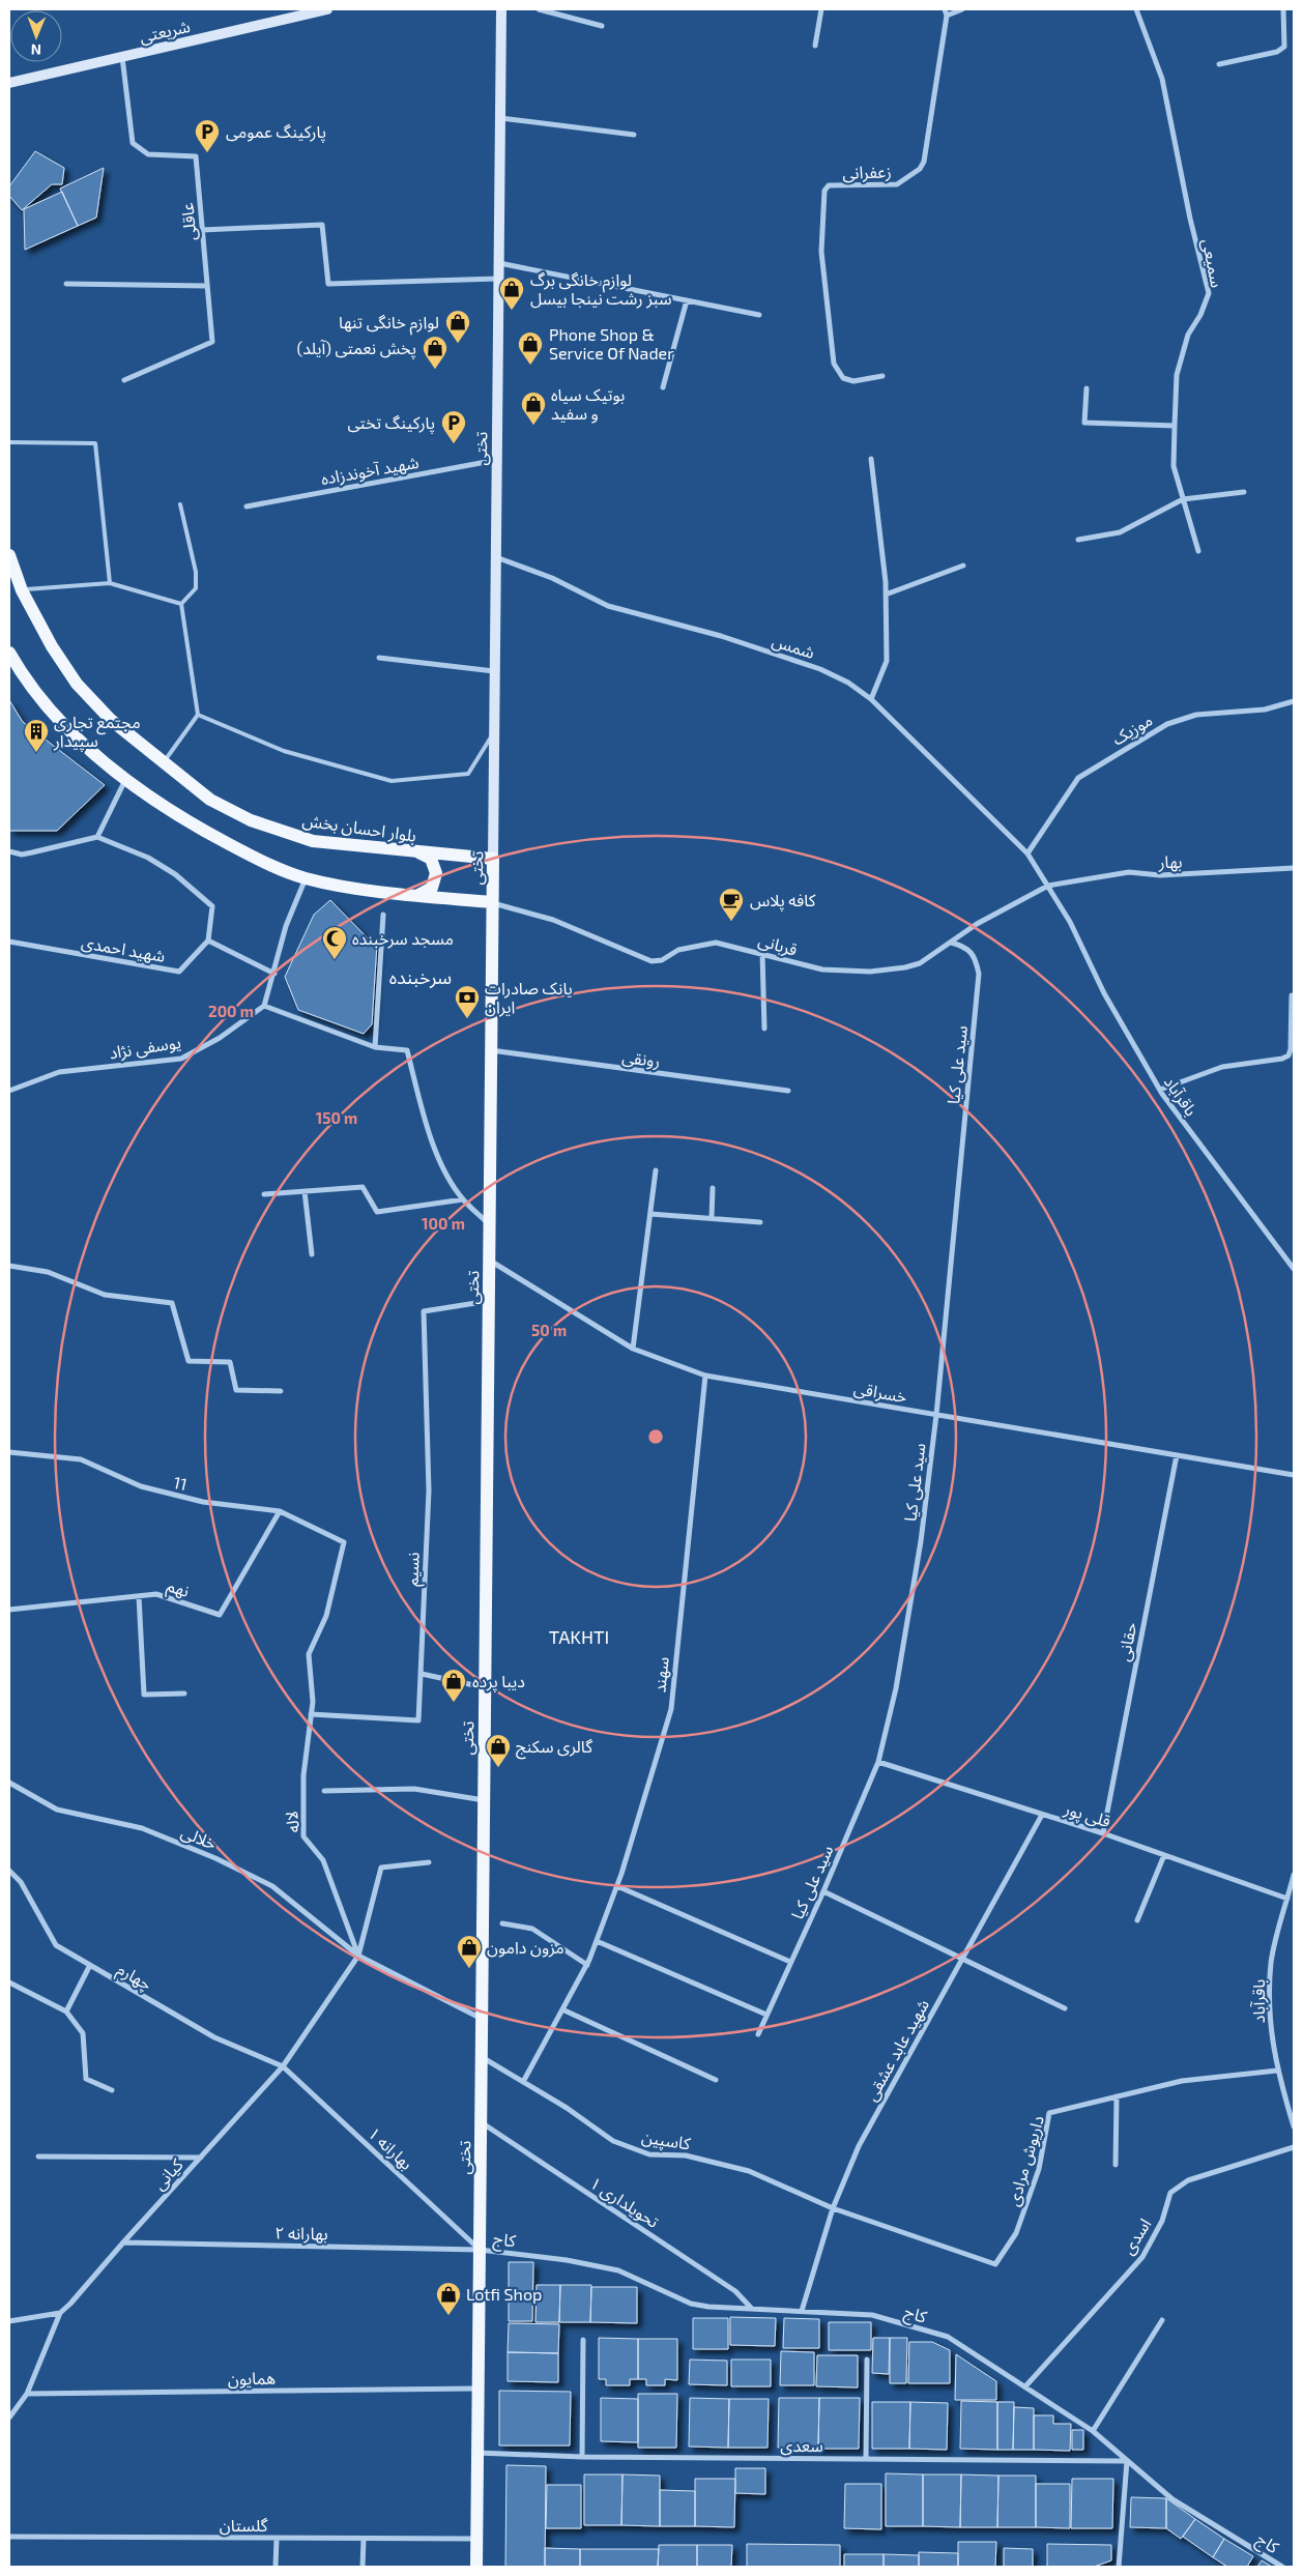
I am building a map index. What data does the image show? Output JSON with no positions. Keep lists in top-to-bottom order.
{
  "streets": {
    "main road": ["شریعتی", "تختی", "بلوار احسان بخش"],
    "street": [
      "زعفرانی",
      "عاقلی",
      "سمیعی",
      "شهید آخوندزاده",
      "شمس",
      "موزیک",
      "بهار",
      "قربانی",
      "شهید احمدی",
      "یوسفی نژاد",
      "رونقی",
      "سید علی کیا",
      "باقرآباد",
      "خسراقی",
      "11",
      "نسیم",
      "نهم",
      "حقانی",
      "سهند",
      "قلی پور",
      "لاله",
      "خلالی",
      "چهارم",
      "شهید عابد عشقی",
      "کاسپین",
      "بهارانه ۱",
      "داریوش مرادی",
      "کیانی",
      "تحویلداری ۱",
      "بهارانه ۲",
      "اسدی",
      "کاج",
      "همایون",
      "سعدی",
      "گلستان"
    ]
  },
  "crossings": [
    ["شریعتی", "عاقلی"],
    ["تختی", "شهید آخوندزاده"],
    ["تختی", "شمس"],
    ["تختی", "بلوار احسان بخش"],
    ["تختی", "قربانی"],
    ["تختی", "رونقی"],
    ["تختی", "خسراقی"],
    ["تختی", "نسیم"],
    ["تختی", "کاسپین"],
    ["تختی", "بهارانه ۱"],
    ["تختی", "تحویلداری ۱"],
    ["تختی", "بهارانه ۲"],
    ["تختی", "کاج"],
    ["تختی", "همایون"],
    ["تختی", "سعدی"],
    ["تختی", "گلستان"],
    ["شمس", "موزیک"],
    ["شمس", "باقرآباد"],
    ["موزیک", "باقرآباد"],
    ["بهار", "قربانی"],
    ["بهار", "باقرآباد"],
    ["قربانی", "سید علی کیا"],
    ["قربانی", "باقرآباد"],
    ["سید علی کیا", "خسراقی"],
    ["سید علی کیا", "قلی پور"],
    ["باقرآباد", "قلی پور"],
    ["باقرآباد", "داریوش مرادی"],
    ["خسراقی", "حقانی"],
    ["خسراقی", "سهند"],
    ["11", "نهم"],
    ["11", "لاله"],
    ["نسیم", "لاله"],
    ["حقانی", "قلی پور"],
    ["سهند", "کاسپین"],
    ["قلی پور", "شهید عابد عشقی"],
    ["لاله", "خلالی"],
    ["لاله", "کیانی"],
    ["خلالی", "کیانی"],
    ["چهارم", "بهارانه ۱"],
    ["چهارم", "کیانی"],
    ["شهید عابد عشقی", "کاسپین"],
    ["شهید عابد عشقی", "داریوش مرادی"],
    ["شهید عابد عشقی", "کاج"],
    ["کاسپین", "داریوش مرادی"],
    ["بهارانه ۱", "کیانی"],
    ["بهارانه ۱", "بهارانه ۲"],
    ["بهارانه ۱", "کاج"],
    ["کیانی", "بهارانه ۲"],
    ["کیانی", "همایون"],
    ["تحویلداری ۱", "کاج"],
    ["بهارانه ۲", "کاج"],
    ["اسدی", "کاج"],
    ["کاج", "سعدی"]
  ],
  "districts": ["سرخبنده", "TAKHTI"],
  "places": {
    "parking": ["پارکینگ عمومی", "پارکینگ تختی"],
    "shop": [
      "لوازم خانگی برگ سبز رشت نینجا بیسل",
      "لوازم خانگی تنها",
      "Phone Shop & Service Of Nader",
      "پخش نعمتی (آیلد)",
      "بوتیک سیاه و سفید",
      "دیبا پرده",
      "گالری سکنج",
      "مزون دامون",
      "Lotfi Shop"
    ],
    "building": ["مجتمع تجاری سپیدار"],
    "cafe": ["کافه پلاس"],
    "mosque": ["مسجد سرخبنده"],
    "bank": ["یانک صادرات ایران"]
  },
  "north": "bottom",
  "rings": [
    "200 m",
    "150 m",
    "100 m",
    "50 m"
  ]
}
